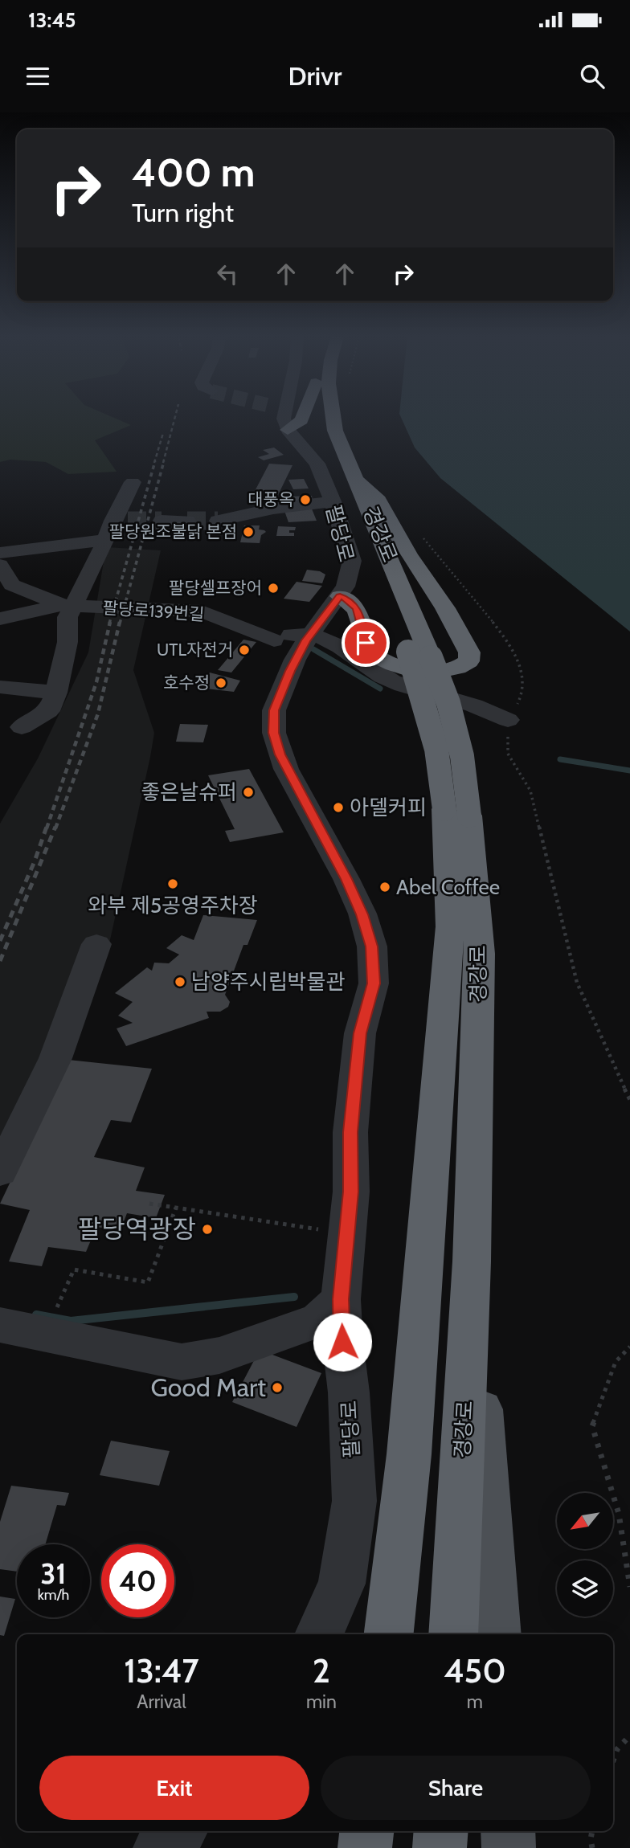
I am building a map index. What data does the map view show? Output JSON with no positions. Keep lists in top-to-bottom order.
{
  "streets": {
    "highway": ["경강로"],
    "street": ["팔당로", "팔당로139번길"]
  },
  "places": [
    "대풍옥",
    "팔당원조불닭 본점",
    "팔당셀프장어",
    "UTL자전거",
    "호수정",
    "좋은날슈퍼",
    "아델커피",
    "와부 제5공영주차장",
    "Abel Coffee",
    "남양주시립박물관",
    "팔당역광장",
    "Good Mart"
  ],
  "north": "bottom left",
  "page": {
    "status": "13:45",
    "header": "Drivr",
    "turn": ["400 m", "Turn right"],
    "speed": "31 km/h",
    "limit": "40",
    "eta": [
      "13:47",
      "Arrival",
      "2",
      "min",
      "450",
      "m"
    ],
    "buttons": ["Exit", "Share"]
  }
}
